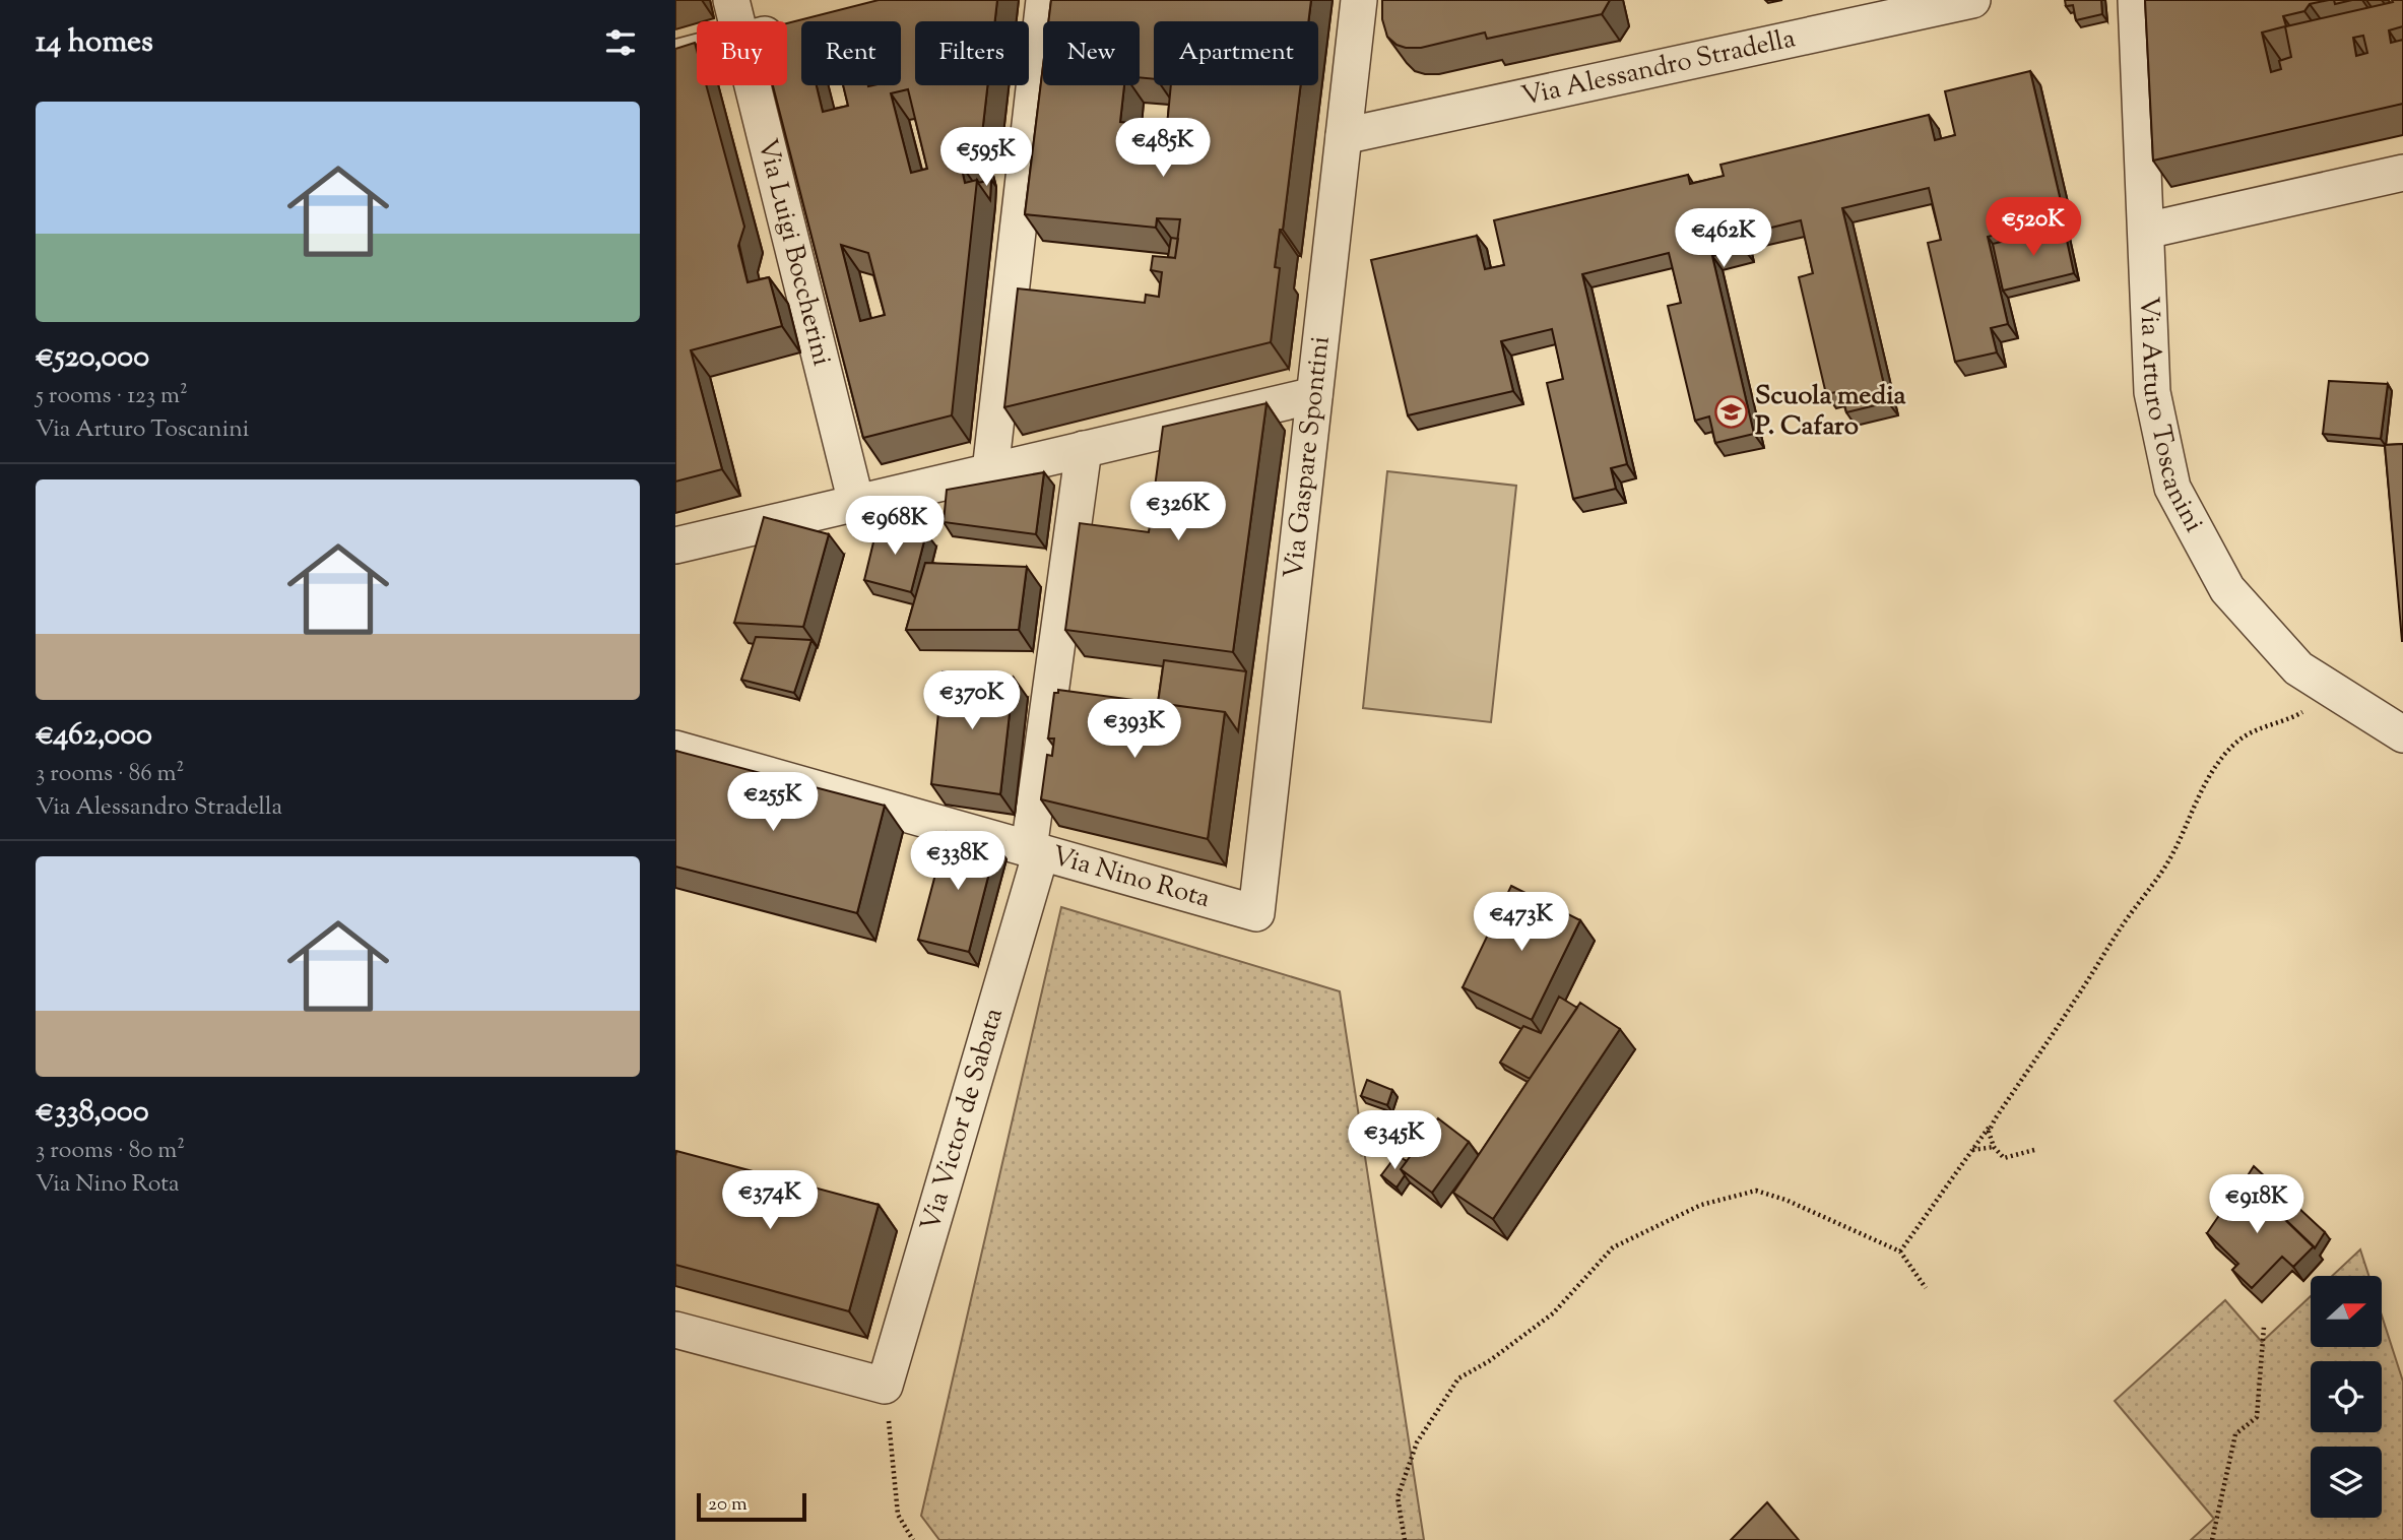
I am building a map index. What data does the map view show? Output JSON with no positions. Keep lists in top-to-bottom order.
{
  "streets": {
    "street": [
      "Via Alessandro Stradella",
      "Via Luigi Boccherini",
      "Via Arturo Toscanini",
      "Via Gaspare Spontini",
      "Via Nino Rota",
      "Via Victor de Sabata"
    ]
  },
  "crossings": [
    ["Via Alessandro Stradella", "Via Gaspare Spontini"],
    ["Via Gaspare Spontini", "Via Nino Rota"],
    ["Via Nino Rota", "Via Victor de Sabata"]
  ],
  "places": {
    "school or university": ["Scuola media P. Cafaro"]
  },
  "scale_bar": "20 m",
  "north": "right",
  "page": {
    "heading": "14 homes",
    "chip": [
      "Buy",
      "Rent",
      "Filters",
      "New",
      "Apartment"
    ],
    "list": [
      {
        "name": "€520,000",
        "note": "5 rooms · 123 m² · Via Arturo Toscanini"
      },
      {
        "name": "€462,000",
        "note": "3 rooms · 86 m² · Via Alessandro Stradella"
      },
      {
        "name": "€338,000",
        "note": "3 rooms · 80 m² · Via Nino Rota"
      }
    ],
    "price": [
      "€485K",
      "€595K",
      "€520K",
      "€462K",
      "€326K",
      "€968K",
      "€370K",
      "€393K",
      "€255K",
      "€338K",
      "€473K",
      "€345K",
      "€374K",
      "€918K"
    ],
    "scale": "20 m"
  }
}
